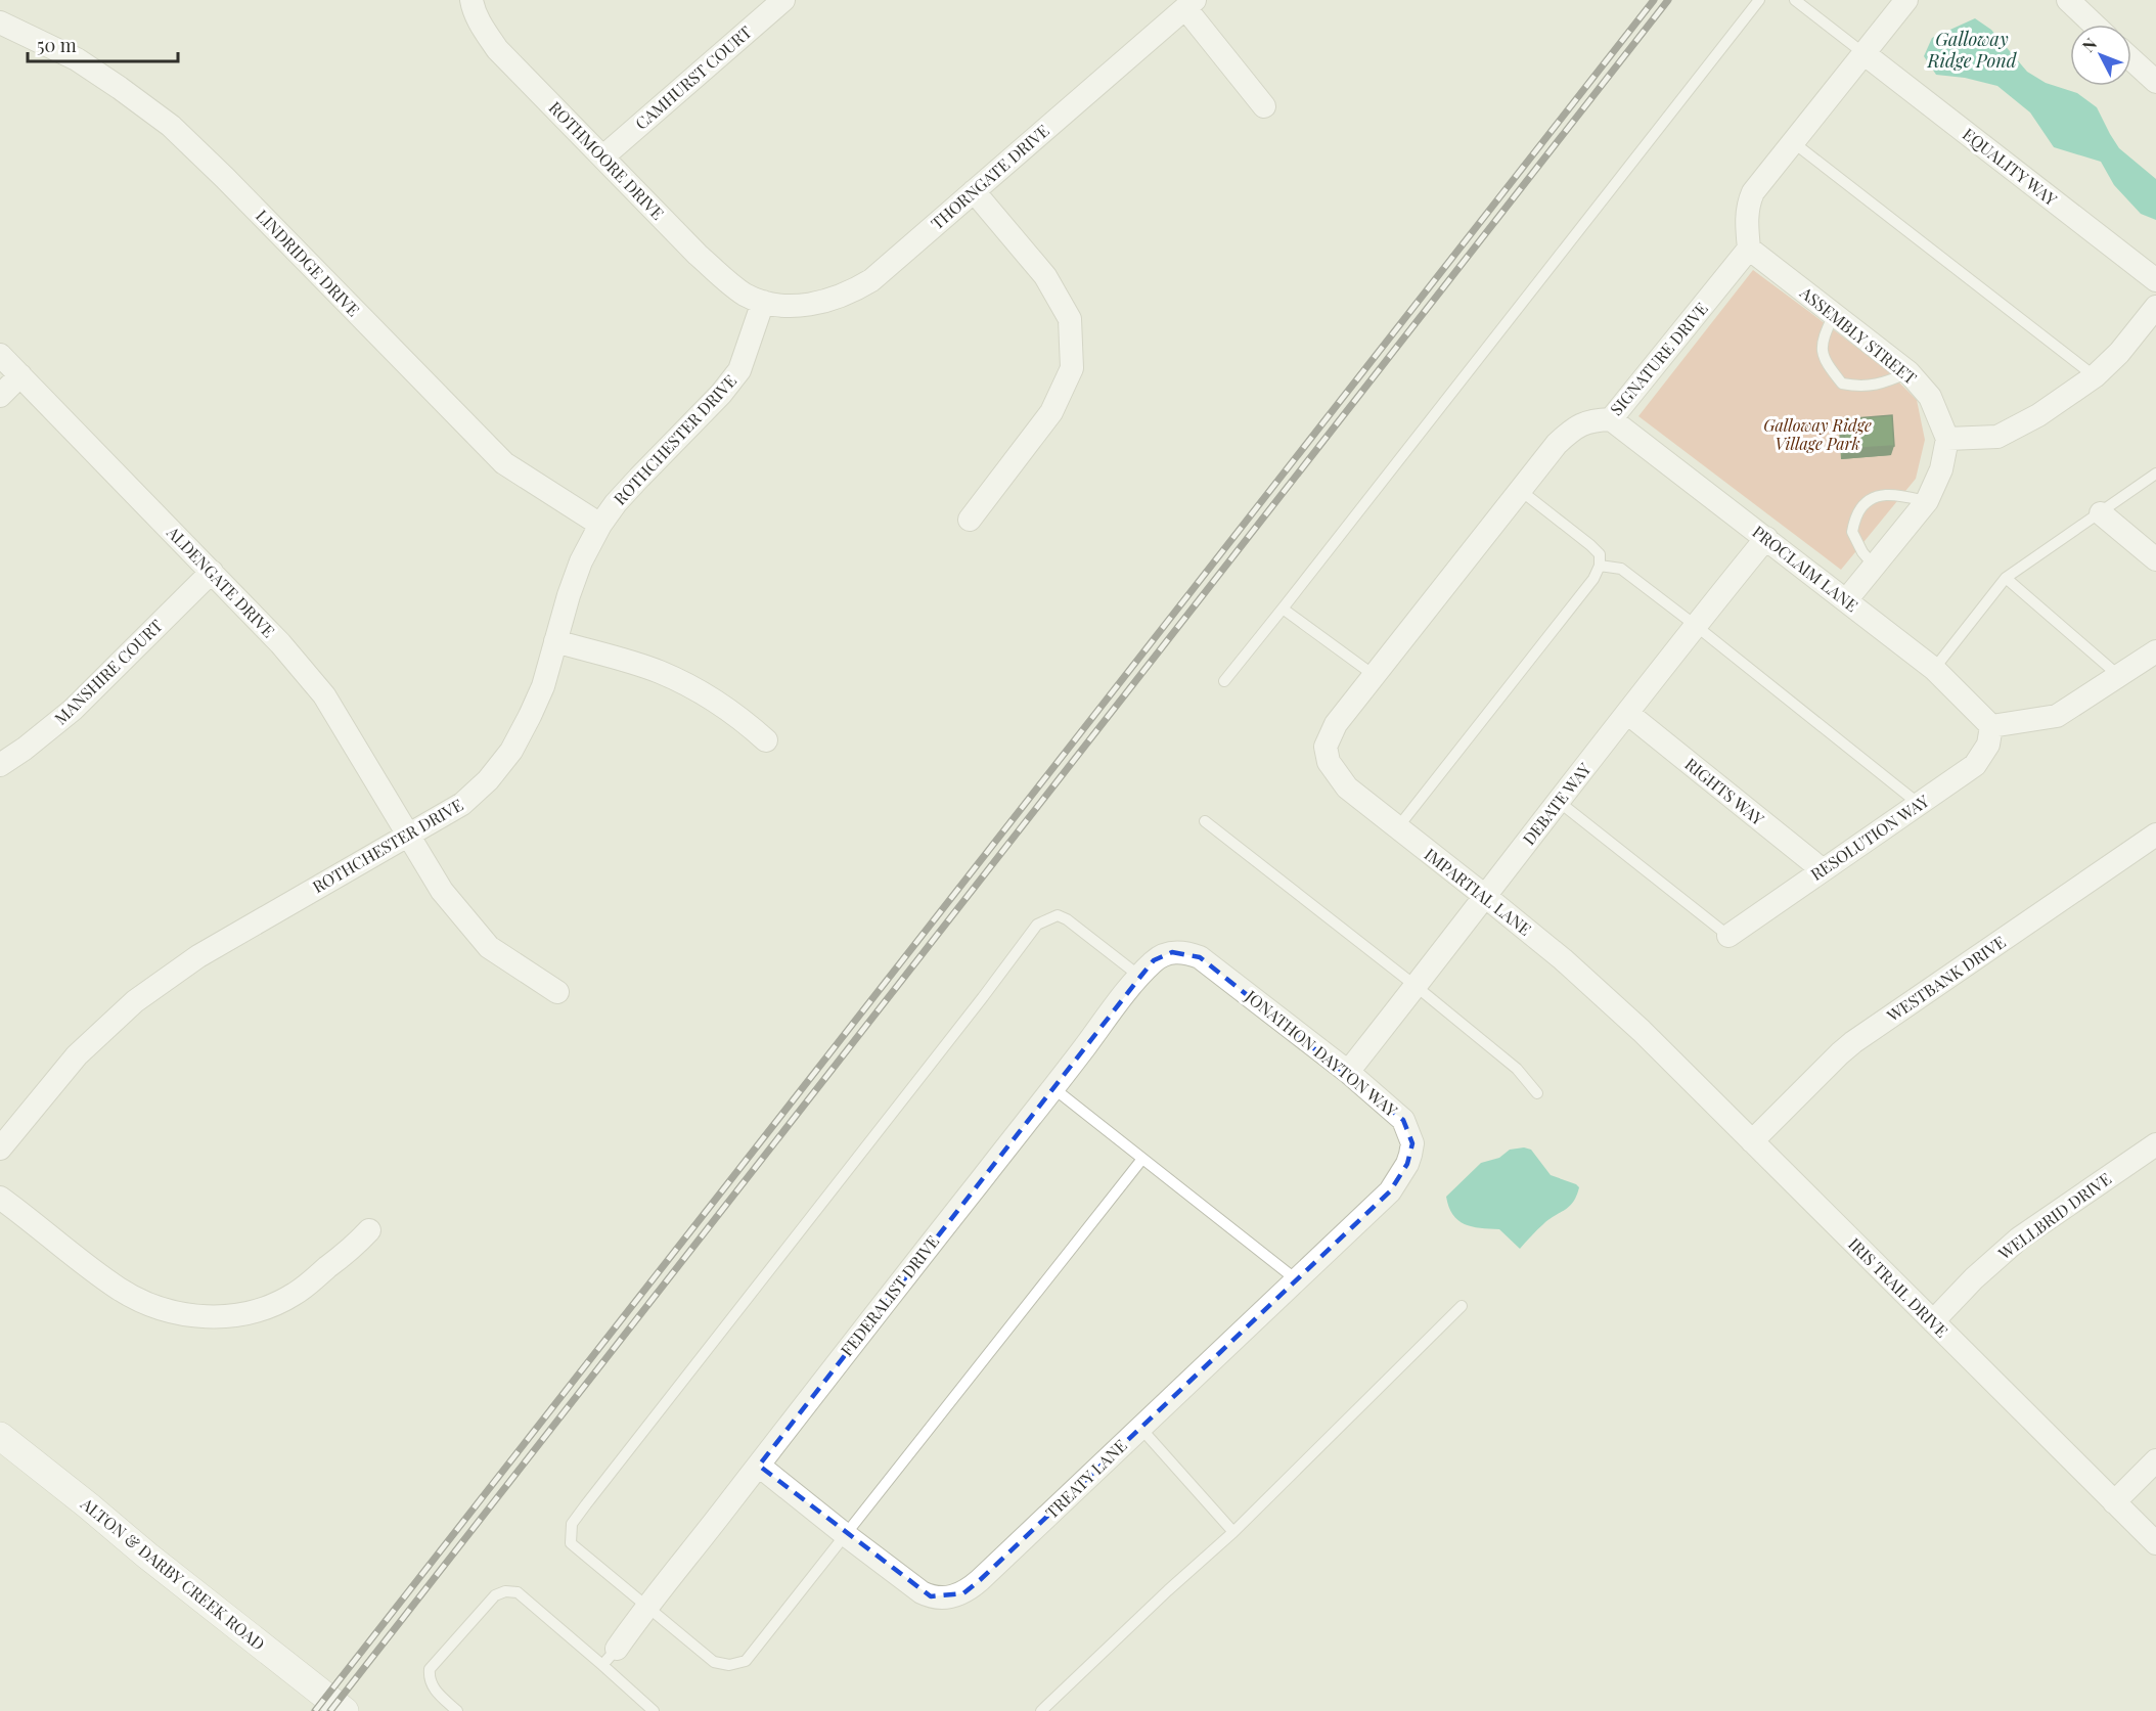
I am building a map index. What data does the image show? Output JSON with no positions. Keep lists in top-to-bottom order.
{
  "streets": {
    "street": [
      "CAMHURST COURT",
      "ROTHMOORE DRIVE",
      "EQUALITY WAY",
      "THORNGATE DRIVE",
      "LINDRIDGE DRIVE",
      "ASSEMBLY STREET",
      "SIGNATURE DRIVE",
      "ROTHCHESTER DRIVE",
      "PROCLAIM LANE",
      "ALDENGATE DRIVE",
      "MANSHIRE COURT",
      "RIGHTS WAY",
      "DEBATE WAY",
      "RESOLUTION WAY",
      "IMPARTIAL LANE",
      "WESTBANK DRIVE",
      "JONATHON DAYTON WAY",
      "WELLBRID DRIVE",
      "IRIS TRAIL DRIVE",
      "FEDERALIST DRIVE",
      "TREATY LANE",
      "ALTON & DARBY CREEK ROAD"
    ]
  },
  "crossings": [
    ["CAMHURST COURT", "ROTHMOORE DRIVE"],
    ["ROTHMOORE DRIVE", "THORNGATE DRIVE"],
    ["ROTHMOORE DRIVE", "ROTHCHESTER DRIVE"],
    ["THORNGATE DRIVE", "ROTHCHESTER DRIVE"],
    ["LINDRIDGE DRIVE", "ROTHCHESTER DRIVE"],
    ["ASSEMBLY STREET", "SIGNATURE DRIVE"],
    ["SIGNATURE DRIVE", "PROCLAIM LANE"],
    ["SIGNATURE DRIVE", "IMPARTIAL LANE"],
    ["ROTHCHESTER DRIVE", "ALDENGATE DRIVE"],
    ["PROCLAIM LANE", "DEBATE WAY"],
    ["PROCLAIM LANE", "RESOLUTION WAY"],
    ["ALDENGATE DRIVE", "MANSHIRE COURT"],
    ["RIGHTS WAY", "DEBATE WAY"],
    ["RIGHTS WAY", "RESOLUTION WAY"],
    ["DEBATE WAY", "IMPARTIAL LANE"],
    ["DEBATE WAY", "JONATHON DAYTON WAY"],
    ["IMPARTIAL LANE", "IRIS TRAIL DRIVE"],
    ["WESTBANK DRIVE", "IRIS TRAIL DRIVE"],
    ["JONATHON DAYTON WAY", "FEDERALIST DRIVE"],
    ["JONATHON DAYTON WAY", "TREATY LANE"],
    ["WELLBRID DRIVE", "IRIS TRAIL DRIVE"],
    ["FEDERALIST DRIVE", "TREATY LANE"]
  ],
  "water": ["Galloway Ridge Pond"],
  "parks": ["Galloway Ridge Village Park"],
  "scale_bar": "50 m",
  "north": "top left"
}
